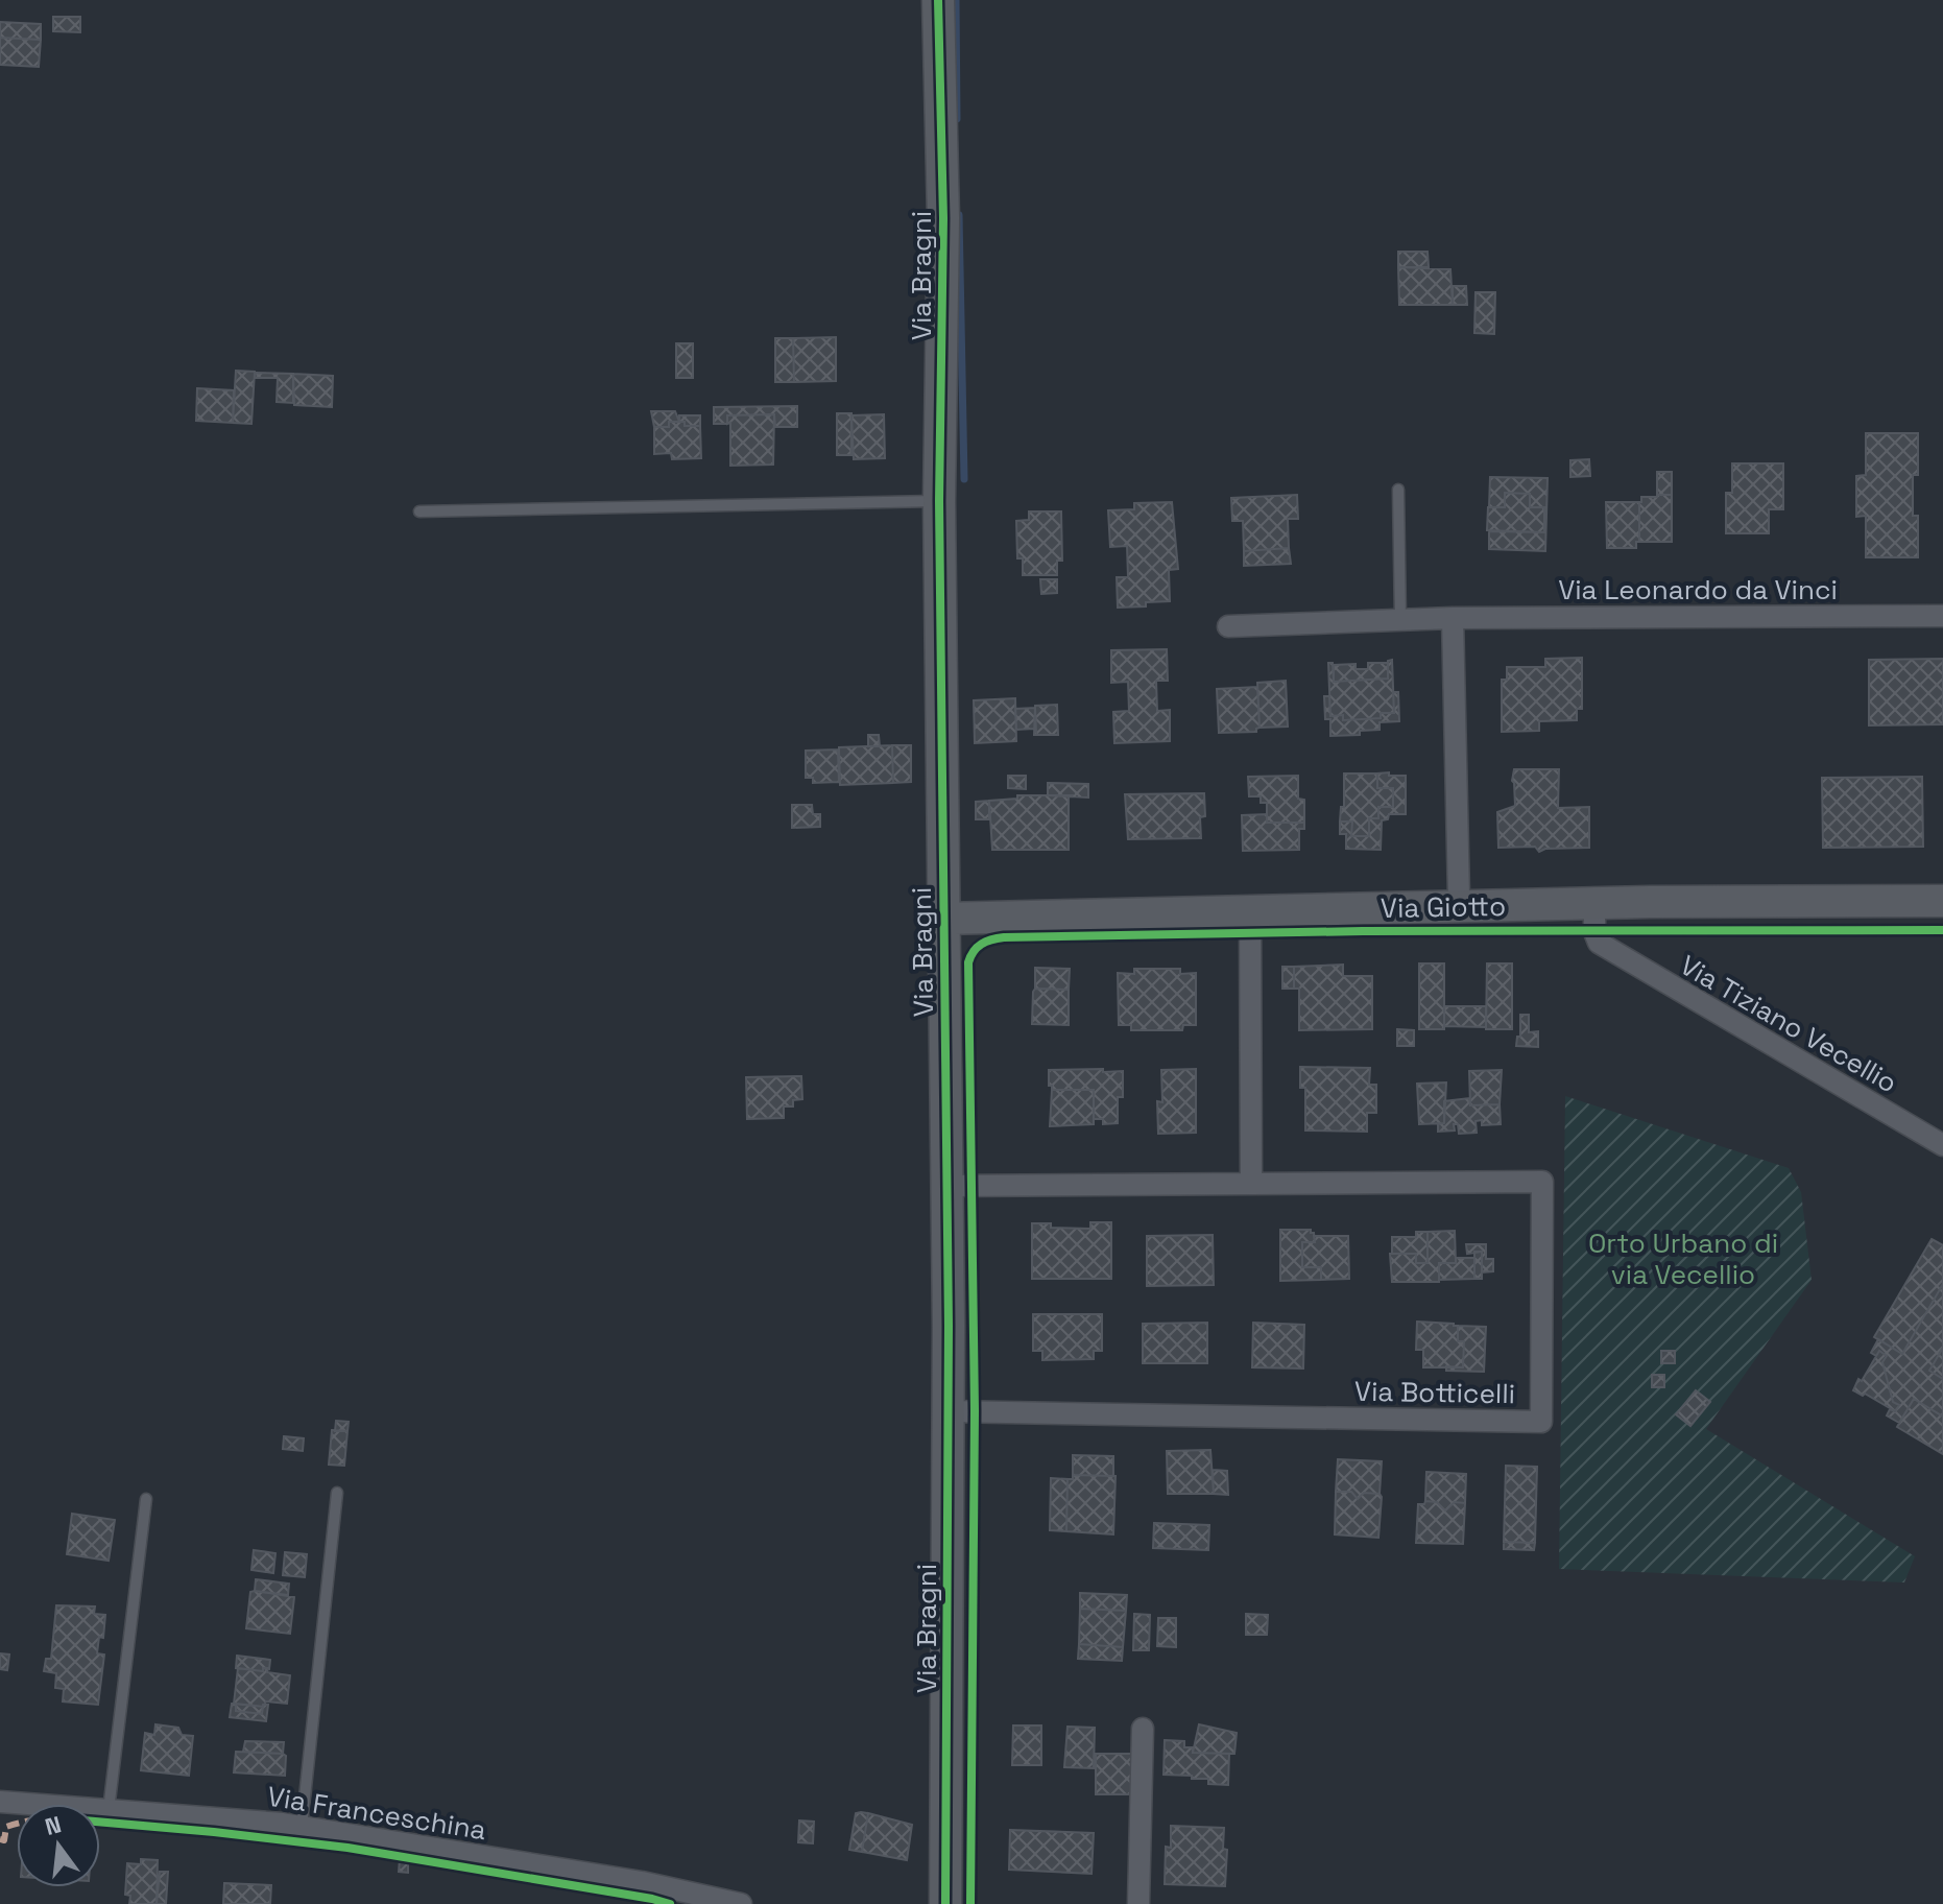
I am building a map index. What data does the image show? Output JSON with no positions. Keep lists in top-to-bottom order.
{
  "streets": {
    "street": [
      "Via Bragni",
      "Via Leonardo da Vinci",
      "Via Giotto",
      "Via Tiziano Vecellio",
      "Via Botticelli",
      "Via Franceschina"
    ]
  },
  "crossings": [
    ["Via Bragni", "Via Giotto"],
    ["Via Bragni", "Via Botticelli"],
    ["Via Giotto", "Via Tiziano Vecellio"]
  ],
  "parks": ["Orto Urbano di via Vecellio"],
  "north": "top"
}
